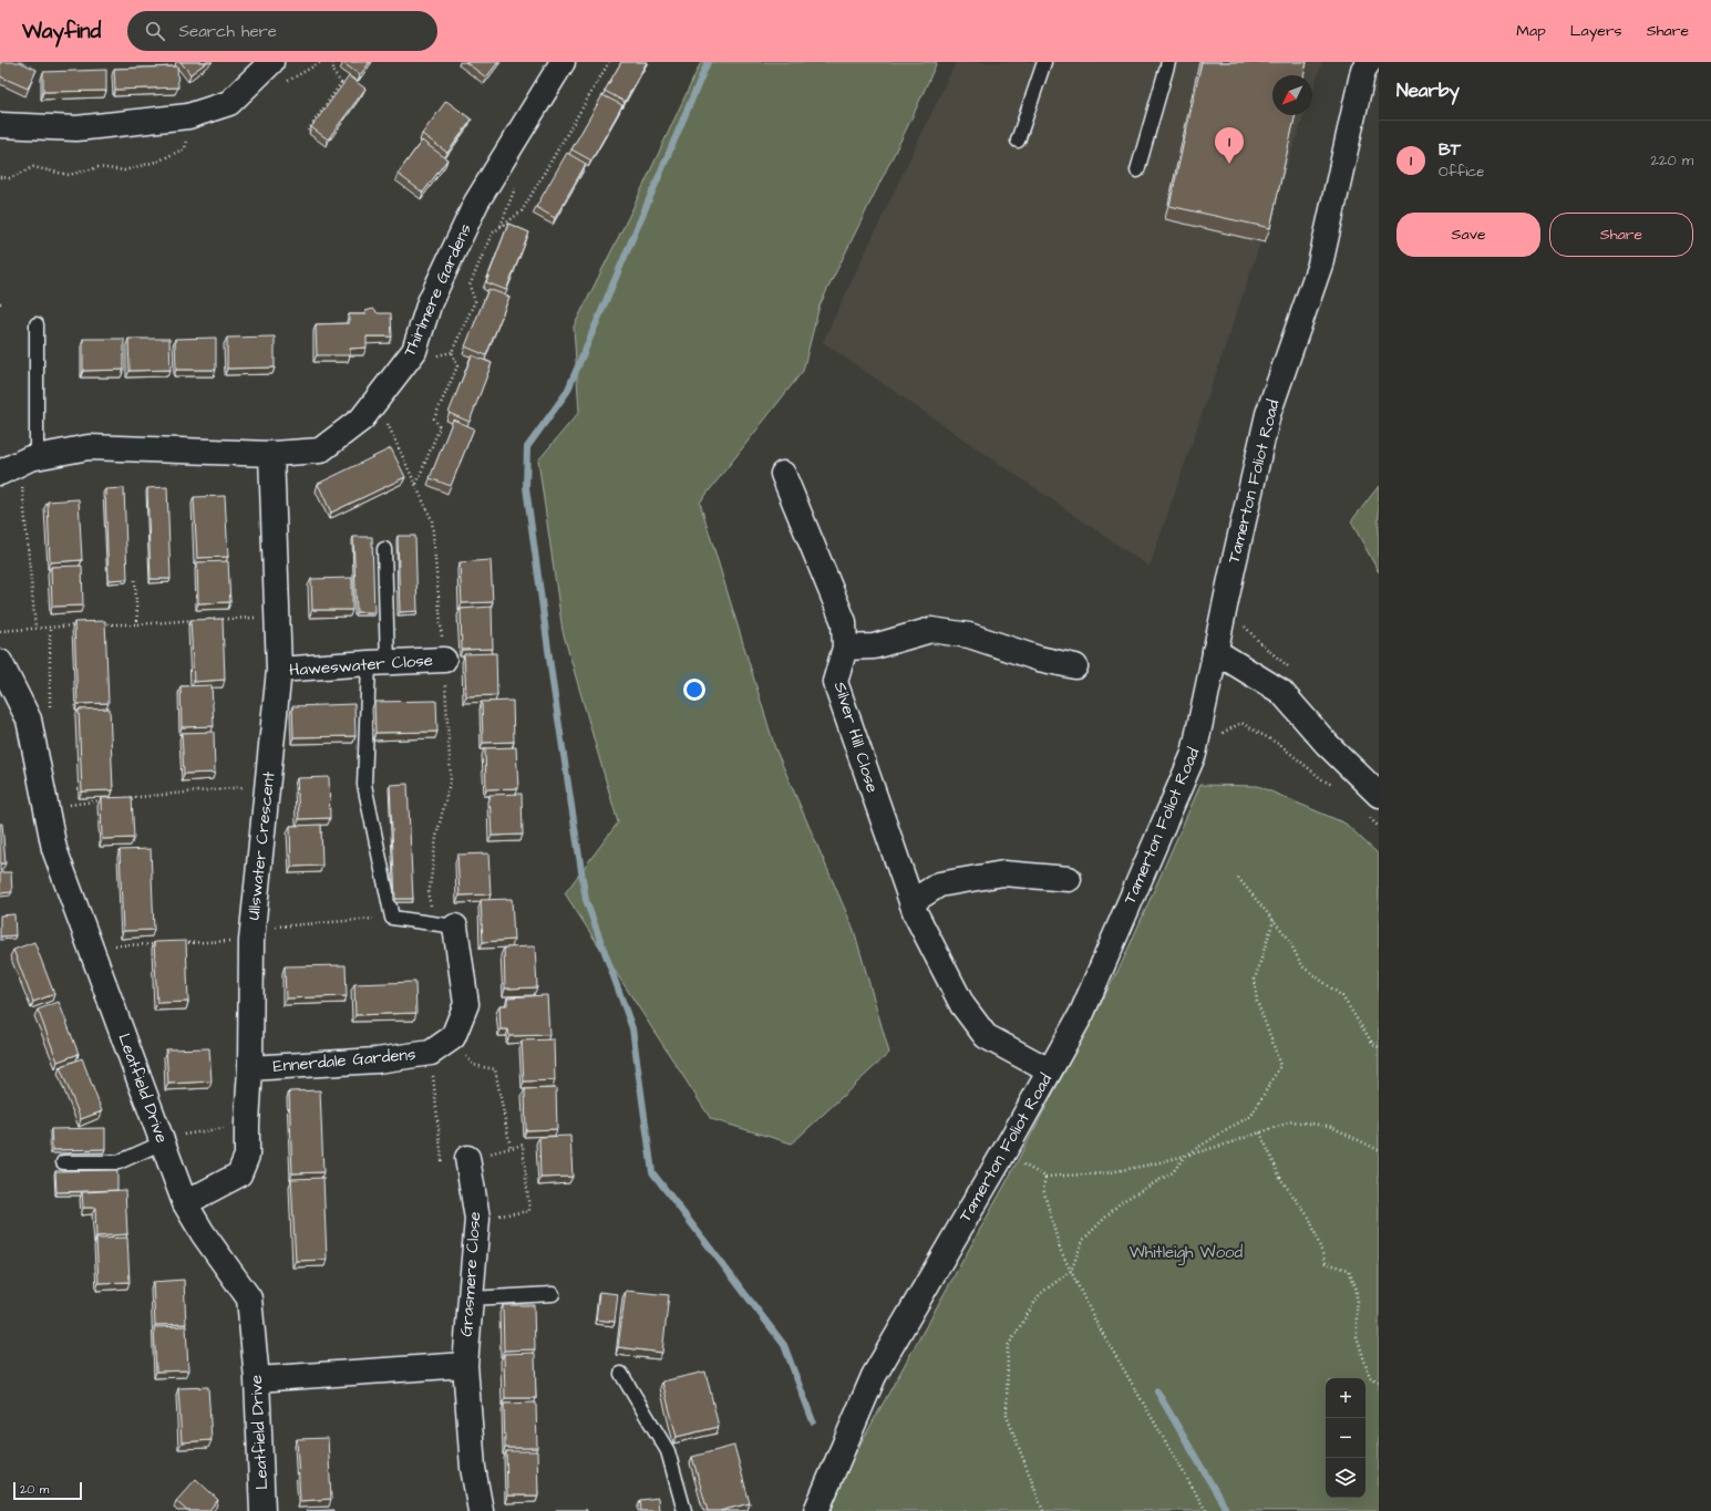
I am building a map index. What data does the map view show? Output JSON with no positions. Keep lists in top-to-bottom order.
{
  "streets": {
    "street": [
      "Thirlmere Gardens",
      "Tamerton Foliot Road",
      "Haweswater Close",
      "Silver Hill Close",
      "Ullswater Crescent",
      "Ennerdale Gardens",
      "Leatfield Drive",
      "Grasmere Close"
    ]
  },
  "crossings": [
    ["Thirlmere Gardens", "Ullswater Crescent"],
    ["Tamerton Foliot Road", "Silver Hill Close"],
    ["Haweswater Close", "Ullswater Crescent"],
    ["Ullswater Crescent", "Ennerdale Gardens"],
    ["Ullswater Crescent", "Leatfield Drive"]
  ],
  "parks": ["Whitleigh Wood"],
  "scale_bar": "20 m",
  "north": "bottom left",
  "page": {
    "header": "Wayfind",
    "search": "Search here",
    "nav": ["Map", "Layers", "Share"],
    "heading": "Nearby",
    "list": [
      {
        "mark": "1",
        "name": "BT",
        "note": "Office",
        "value": "220 m"
      }
    ],
    "pins": "1",
    "buttons": ["Save", "Share"],
    "map_buttons": ["+", "−"],
    "scale": "20 m"
  }
}
